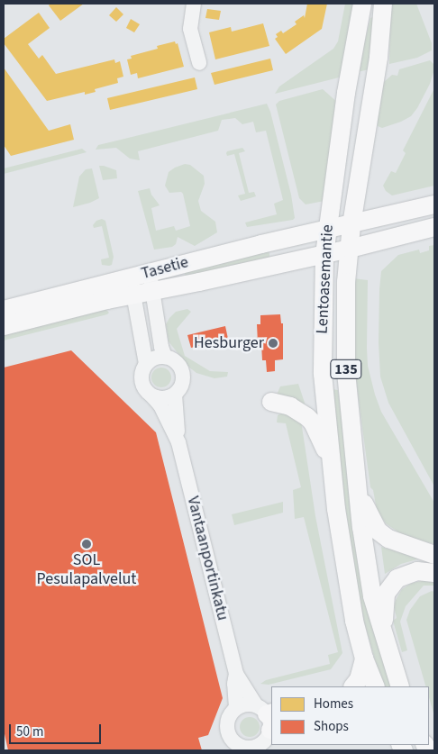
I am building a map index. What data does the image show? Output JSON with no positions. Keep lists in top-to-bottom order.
{
  "streets": {
    "main road": ["Tasetie", "Lentoasemantie", "135"],
    "street": ["Vantaanportinkatu"]
  },
  "crossings": [
    ["Tasetie", "Lentoasemantie"],
    ["Tasetie", "Vantaanportinkatu"]
  ],
  "places": ["Hesburger", "SOL Pesulapalvelut"],
  "legend": ["Homes", "Shops"],
  "scale_bar": "50 m"
}
